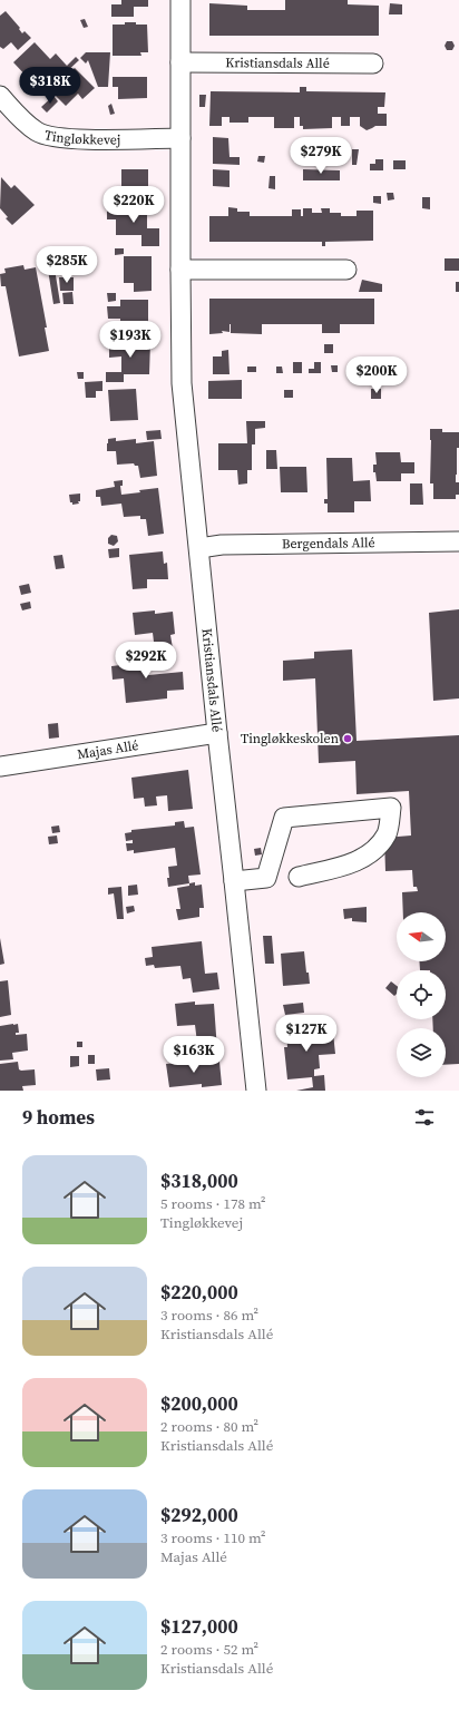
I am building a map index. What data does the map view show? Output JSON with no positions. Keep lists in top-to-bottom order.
{
  "streets": {
    "street": [
      "Kristiansdals Allé",
      "Tingløkkevej",
      "Bergendals Allé",
      "Majas Allé"
    ]
  },
  "crossings": [
    ["Kristiansdals Allé", "Tingløkkevej"],
    ["Kristiansdals Allé", "Bergendals Allé"],
    ["Kristiansdals Allé", "Majas Allé"]
  ],
  "places": ["Tingløkkeskolen"],
  "north": "left",
  "page": {
    "price": [
      "$318K",
      "$279K",
      "$220K",
      "$285K",
      "$193K",
      "$200K",
      "$292K",
      "$127K",
      "$163K"
    ],
    "heading": "9 homes",
    "list": [
      {
        "name": "$318,000",
        "note": "5 rooms · 178 m² · Tingløkkevej"
      },
      {
        "name": "$220,000",
        "note": "3 rooms · 86 m² · Kristiansdals Allé"
      },
      {
        "name": "$200,000",
        "note": "2 rooms · 80 m² · Kristiansdals Allé"
      },
      {
        "name": "$292,000",
        "note": "3 rooms · 110 m² · Majas Allé"
      },
      {
        "name": "$127,000",
        "note": "2 rooms · 52 m² · Kristiansdals Allé"
      }
    ]
  }
}
